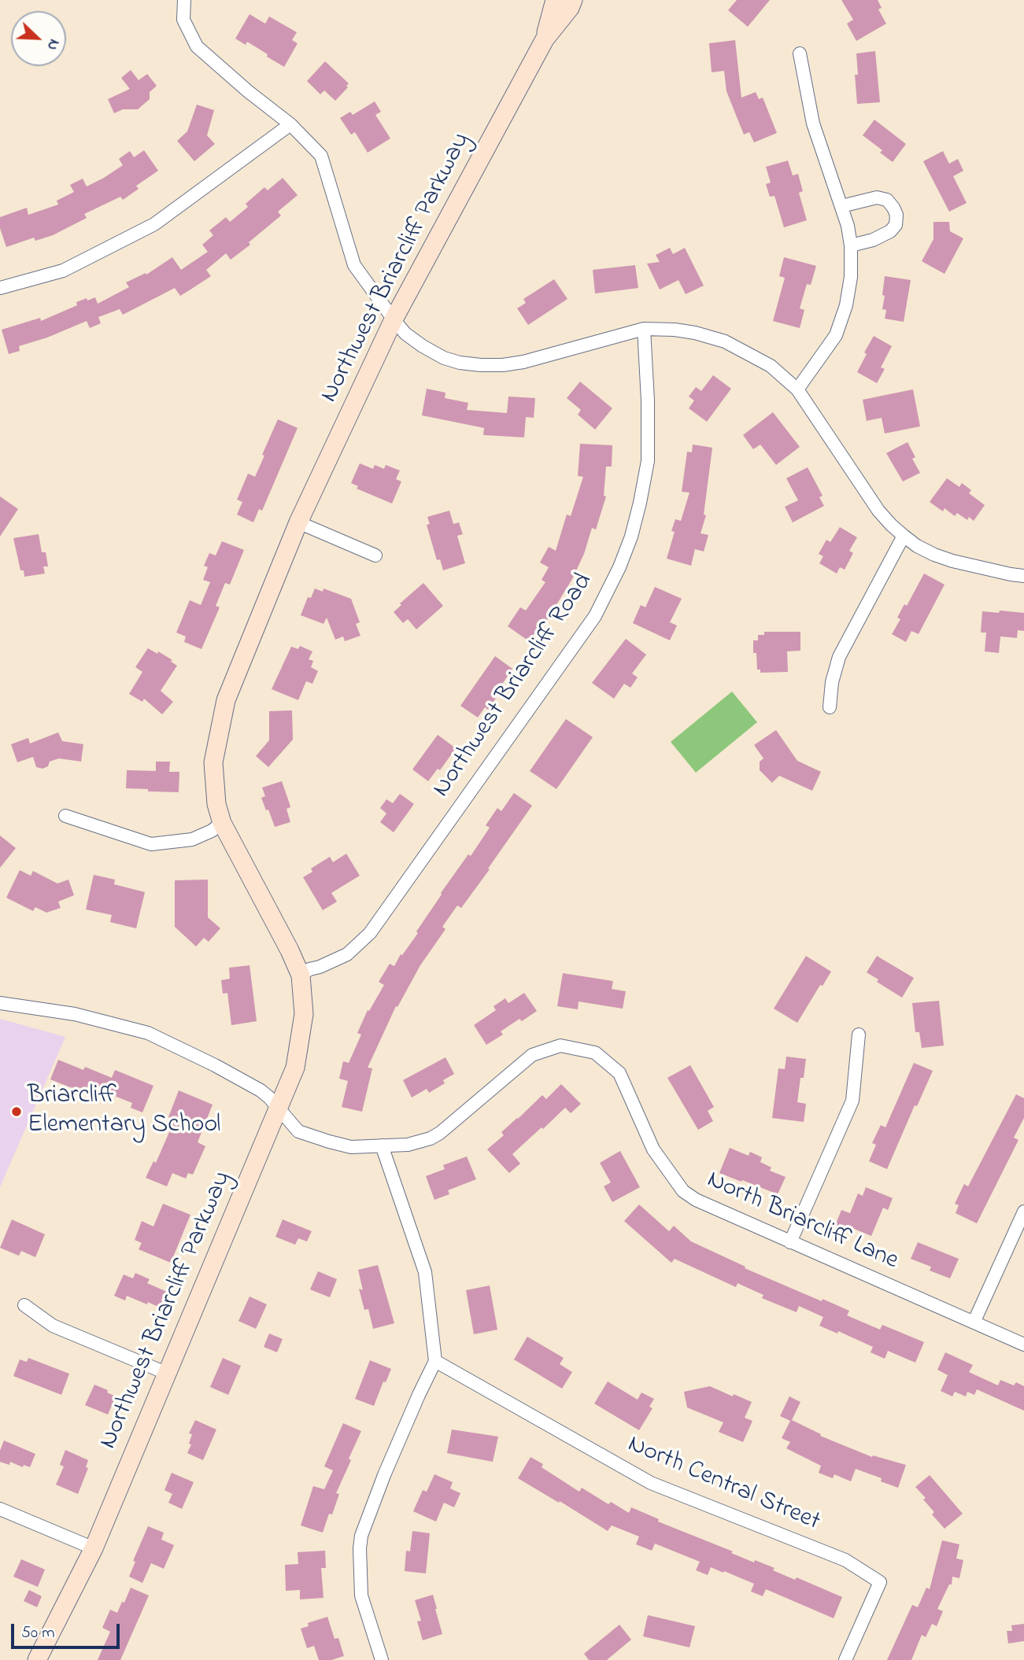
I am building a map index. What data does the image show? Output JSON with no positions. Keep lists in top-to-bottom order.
{
  "streets": {
    "main road": ["Northwest Briarcliff Parkway"],
    "street": ["Northwest Briarcliff Road", "North Briarcliff Lane", "North Central Street"]
  },
  "crossings": [
    ["Northwest Briarcliff Parkway", "Northwest Briarcliff Road"],
    ["Northwest Briarcliff Parkway", "North Briarcliff Lane"]
  ],
  "places": ["Briarcliff Elementary School"],
  "scale_bar": "50 m",
  "north": "bottom right"
}
